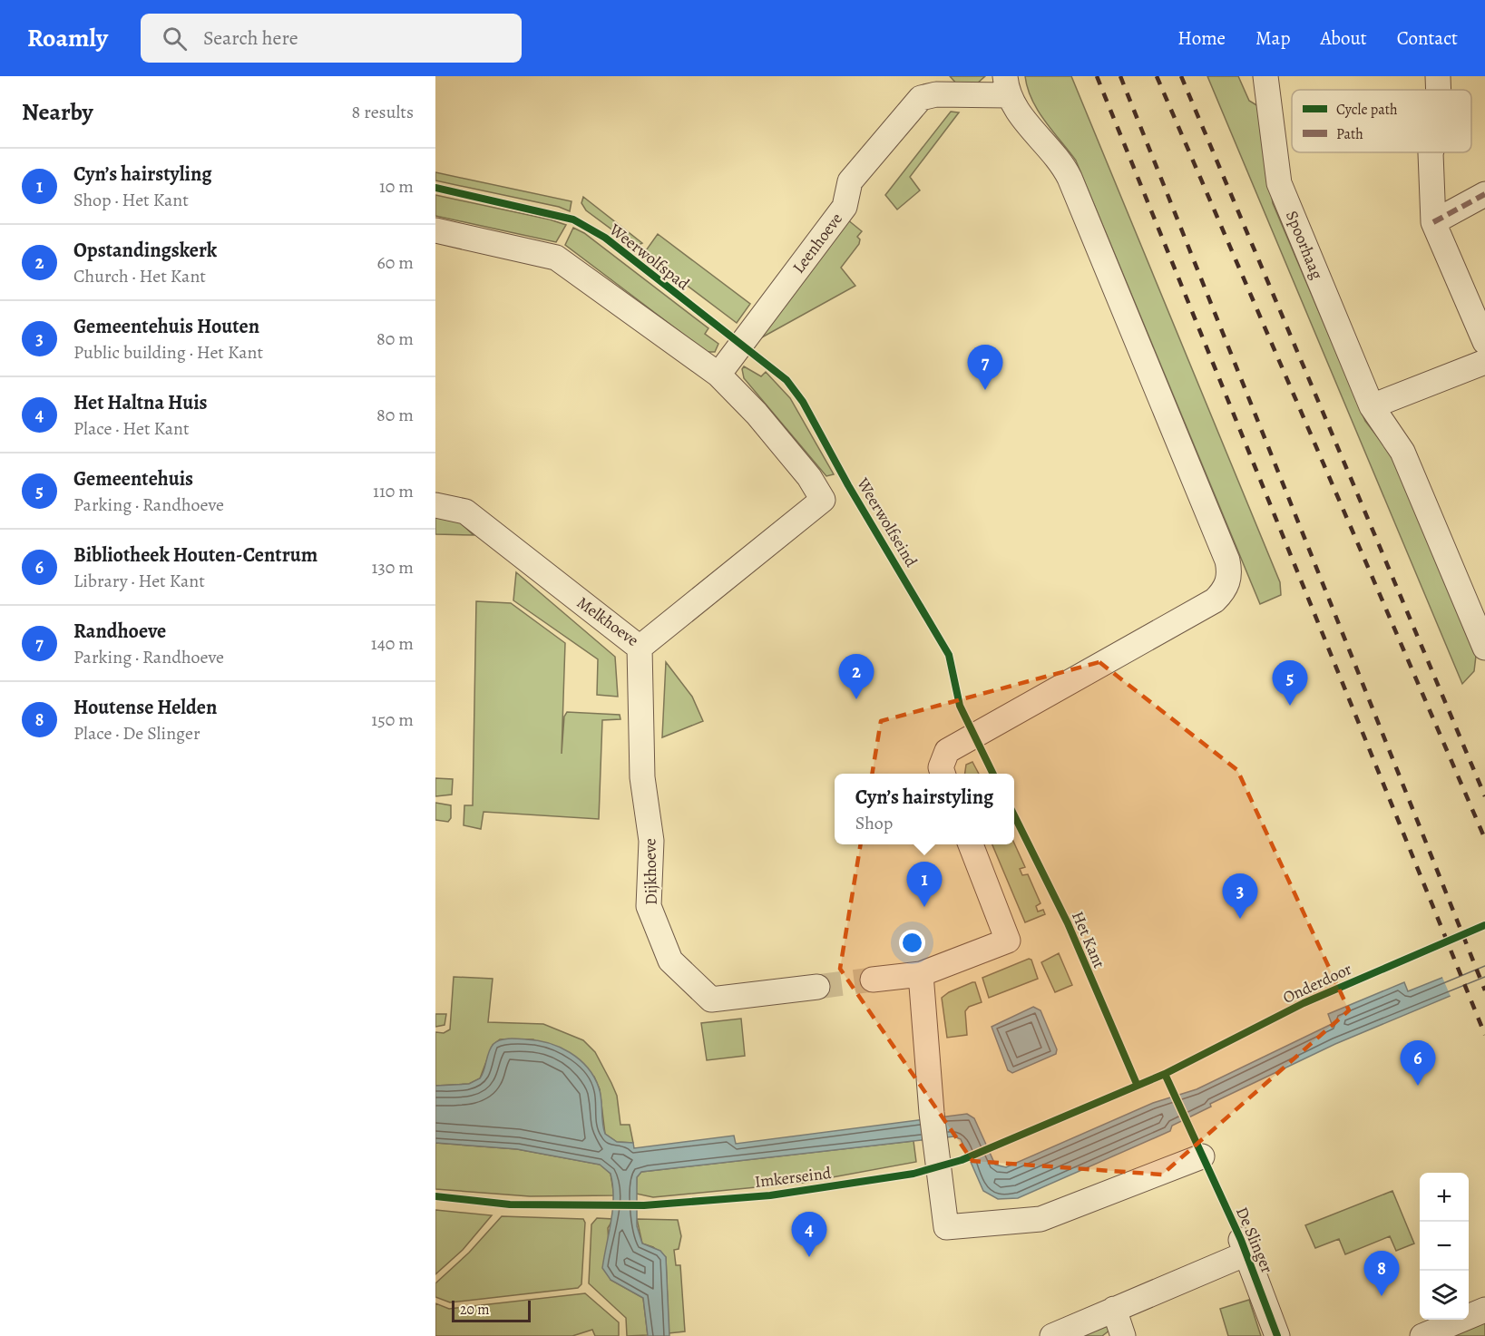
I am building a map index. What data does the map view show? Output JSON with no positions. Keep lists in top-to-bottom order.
{
  "streets": {
    "street": [
      "Leenhoeve",
      "Spoorhaag",
      "Melkhoeve",
      "Dijkhoeve",
      "De Slinger"
    ],
    "cycle path": ["Weerwolfspad", "Het Kant", "Onderdoor"]
  },
  "crossings": [
    ["Leenhoeve", "Melkhoeve"],
    ["Melkhoeve", "Dijkhoeve"]
  ],
  "legend": ["Cycle path", "Path"],
  "scale_bar": "20 m",
  "page": {
    "header": "Roamly",
    "search": "Search here",
    "nav": [
      "Home",
      "Map",
      "About",
      "Contact"
    ],
    "heading": ["Nearby", "8 results"],
    "list": [
      {
        "mark": "1",
        "name": "Cyn’s hairstyling",
        "note": "Shop · Het Kant",
        "value": "10 m"
      },
      {
        "mark": "2",
        "name": "Opstandingskerk",
        "note": "Church · Het Kant",
        "value": "60 m"
      },
      {
        "mark": "3",
        "name": "Gemeentehuis Houten",
        "note": "Public building · Het Kant",
        "value": "80 m"
      },
      {
        "mark": "4",
        "name": "Het Haltna Huis",
        "note": "Place · Het Kant",
        "value": "80 m"
      },
      {
        "mark": "5",
        "name": "Gemeentehuis",
        "note": "Parking · Randhoeve",
        "value": "110 m"
      },
      {
        "mark": "6",
        "name": "Bibliotheek Houten-Centrum",
        "note": "Library · Het Kant",
        "value": "130 m"
      },
      {
        "mark": "7",
        "name": "Randhoeve",
        "note": "Parking · Randhoeve",
        "value": "140 m"
      },
      {
        "mark": "8",
        "name": "Houtense Helden",
        "note": "Place · De Slinger",
        "value": "150 m"
      }
    ],
    "pins": [
      "7",
      "2",
      "5",
      "1",
      "3",
      "6",
      "4",
      "8"
    ],
    "popup": ["Cyn’s hairstyling", "Shop"],
    "map_buttons": ["+", "−"],
    "scale": "20 m"
  }
}
